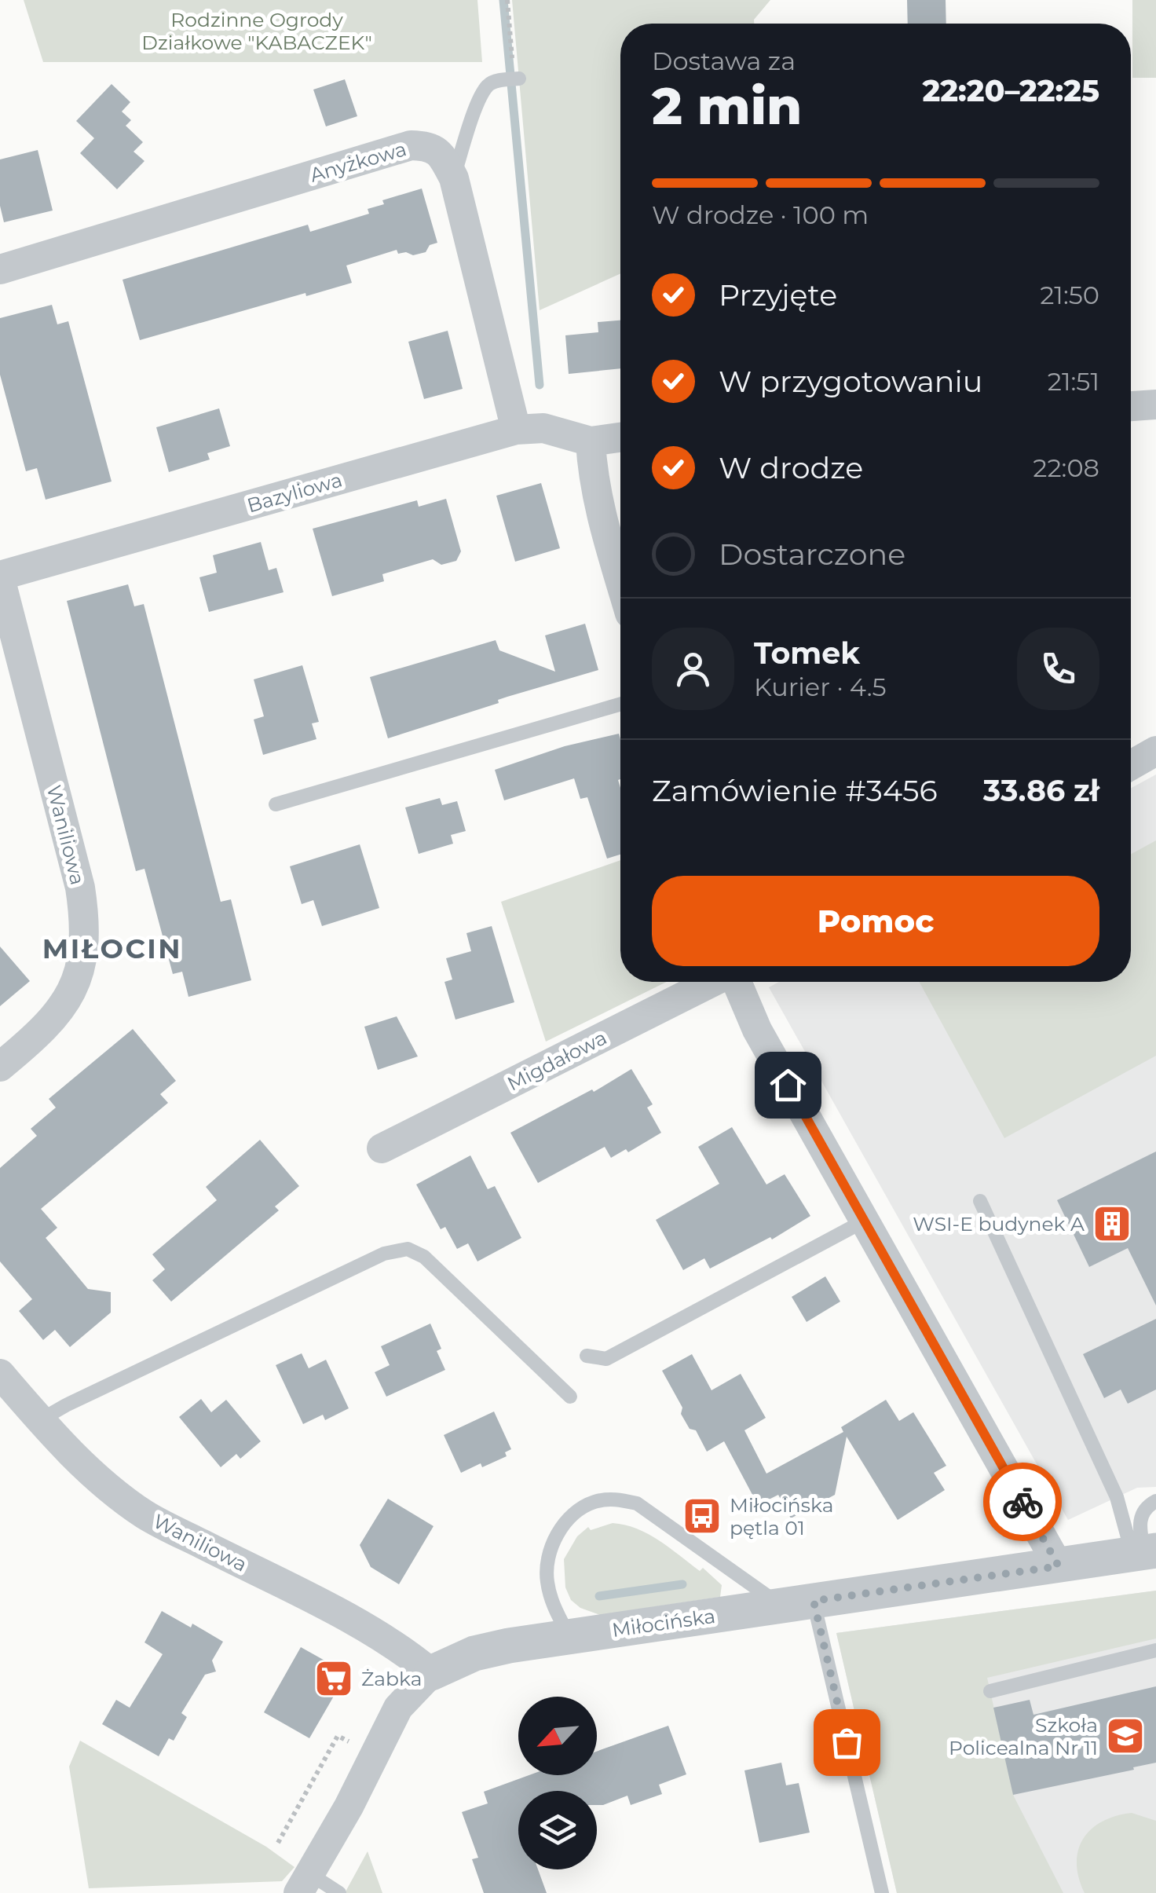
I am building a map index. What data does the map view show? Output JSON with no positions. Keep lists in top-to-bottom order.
{
  "streets": {
    "street": [
      "Anyżkowa",
      "Bazyliowa",
      "Waniliowa",
      "Migdałowa",
      "Miłocińska"
    ]
  },
  "crossings": [
    ["Anyżkowa", "Bazyliowa"],
    ["Bazyliowa", "Waniliowa"],
    ["Waniliowa", "Miłocińska"],
    ["Migdałowa", "Miłocińska"]
  ],
  "districts": ["MIŁOCIN"],
  "parks": ["Rodzinne Ogrody Działkowe \"KABACZEK\""],
  "places": {
    "building": ["WSI-E budynek A"],
    "bus stop": ["Miłocińska pętla 01"],
    "supermarket": ["Żabka"],
    "school or university": ["Szkoła Policealna Nr 11"]
  },
  "north": "bottom left",
  "page": {
    "heading": ["2 min", "Dostawa za", "22:20–22:25"],
    "panel": [
      "Tomek",
      "Kurier · 4.5",
      "Zamówienie #3456",
      "33.86 zł"
    ],
    "bar": "W drodze · 100 m",
    "list": [
      ["Przyjęte", "21:50"],
      ["W przygotowaniu", "21:51"],
      ["W drodze", "22:08"],
      "Dostarczone"
    ],
    "buttons": "Pomoc"
  }
}
